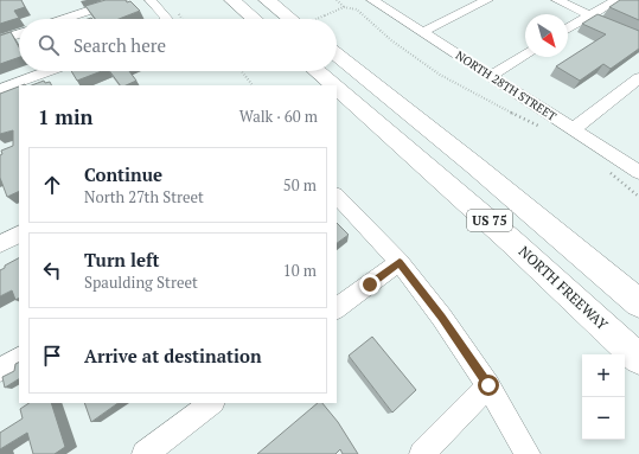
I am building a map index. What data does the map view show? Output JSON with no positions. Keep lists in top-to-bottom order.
{
  "streets": {
    "highway": ["US 75", "NORTH FREEWAY"],
    "street": ["NORTH 28TH STREET"]
  },
  "north": "bottom right",
  "page": {
    "search": "Search here",
    "heading": ["1 min", "Walk · 60 m"],
    "list": [
      ["Continue", "North 27th Street", "50 m"],
      ["Turn left", "Spaulding Street", "10 m"],
      "Arrive at destination"
    ],
    "map_buttons": ["+", "−"]
  }
}
